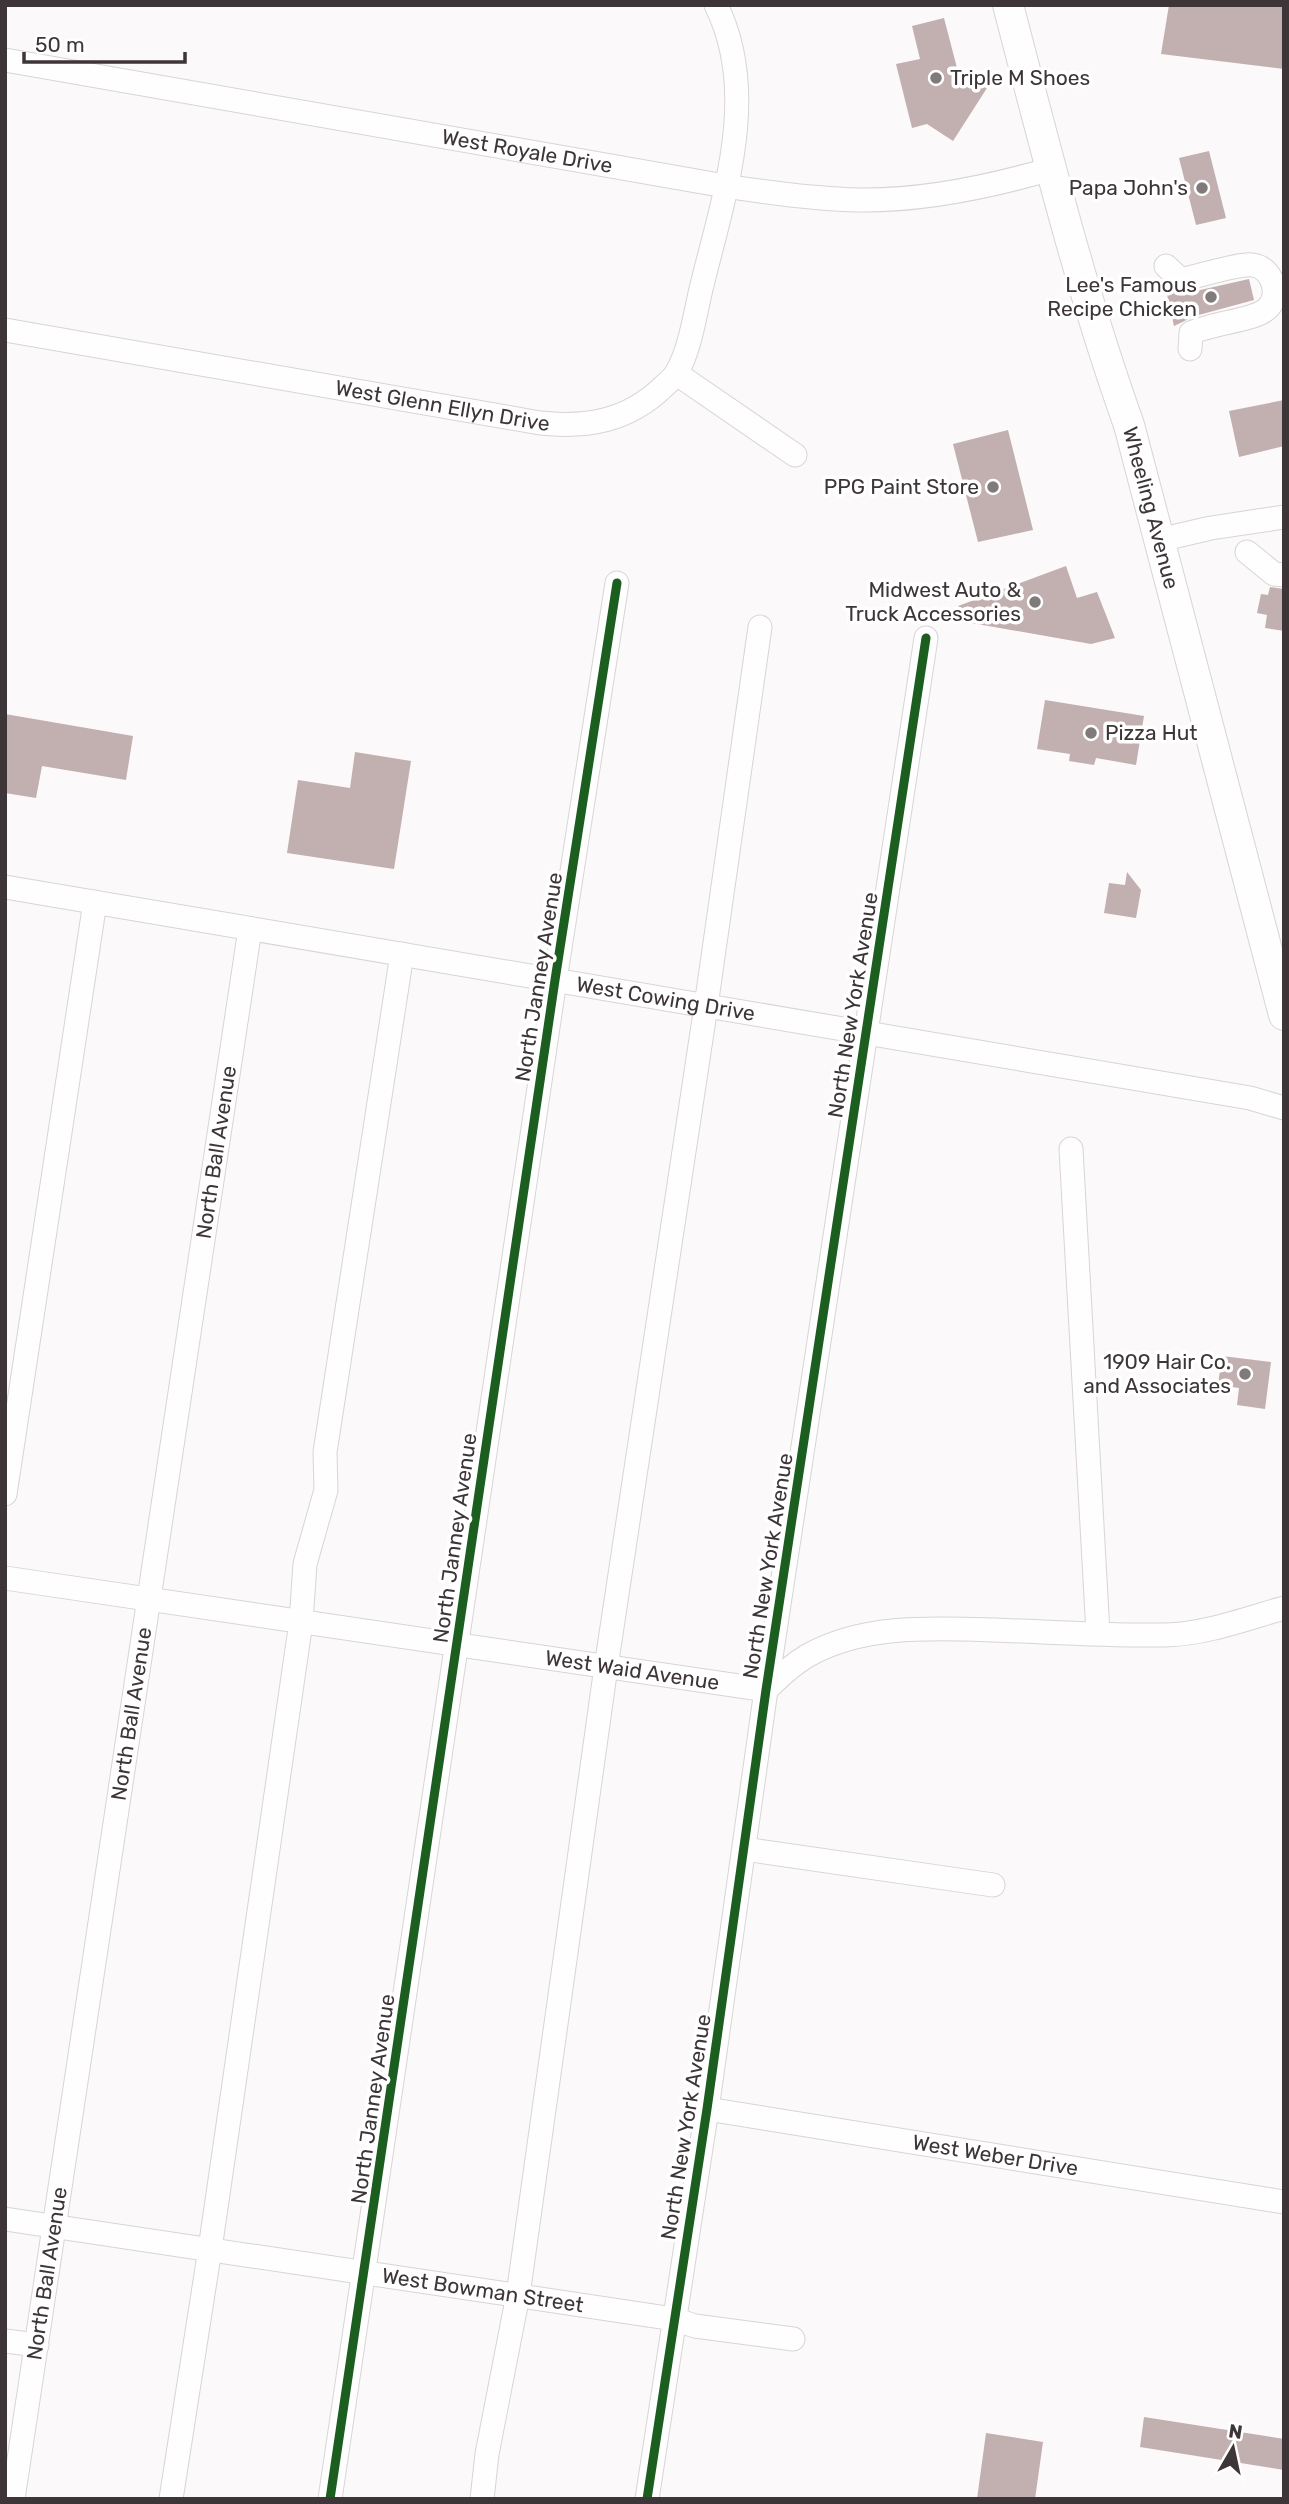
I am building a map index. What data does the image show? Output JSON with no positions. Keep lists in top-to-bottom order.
{
  "streets": {
    "main road": ["Wheeling Avenue"],
    "street": [
      "West Royale Drive",
      "West Glenn Ellyn Drive",
      "North Janney Avenue",
      "West Cowing Drive",
      "North New York Avenue",
      "North Ball Avenue",
      "West Waid Avenue",
      "West Weber Drive",
      "West Bowman Street"
    ]
  },
  "crossings": [
    ["West Royale Drive", "West Glenn Ellyn Drive"],
    ["West Royale Drive", "Wheeling Avenue"],
    ["North Janney Avenue", "West Cowing Drive"],
    ["North Janney Avenue", "West Waid Avenue"],
    ["North Janney Avenue", "West Bowman Street"],
    ["West Cowing Drive", "North New York Avenue"],
    ["West Cowing Drive", "North Ball Avenue"],
    ["North New York Avenue", "West Waid Avenue"],
    ["North New York Avenue", "West Weber Drive"],
    ["North New York Avenue", "West Bowman Street"],
    ["North Ball Avenue", "West Waid Avenue"],
    ["North Ball Avenue", "West Bowman Street"]
  ],
  "places": [
    "Triple M Shoes",
    "Papa John's",
    "Lee's Famous Recipe Chicken",
    "PPG Paint Store",
    "Midwest Auto & Truck Accessories",
    "Pizza Hut",
    "1909 Hair Co. and Associates"
  ],
  "scale_bar": "50 m",
  "north": "top"
}
